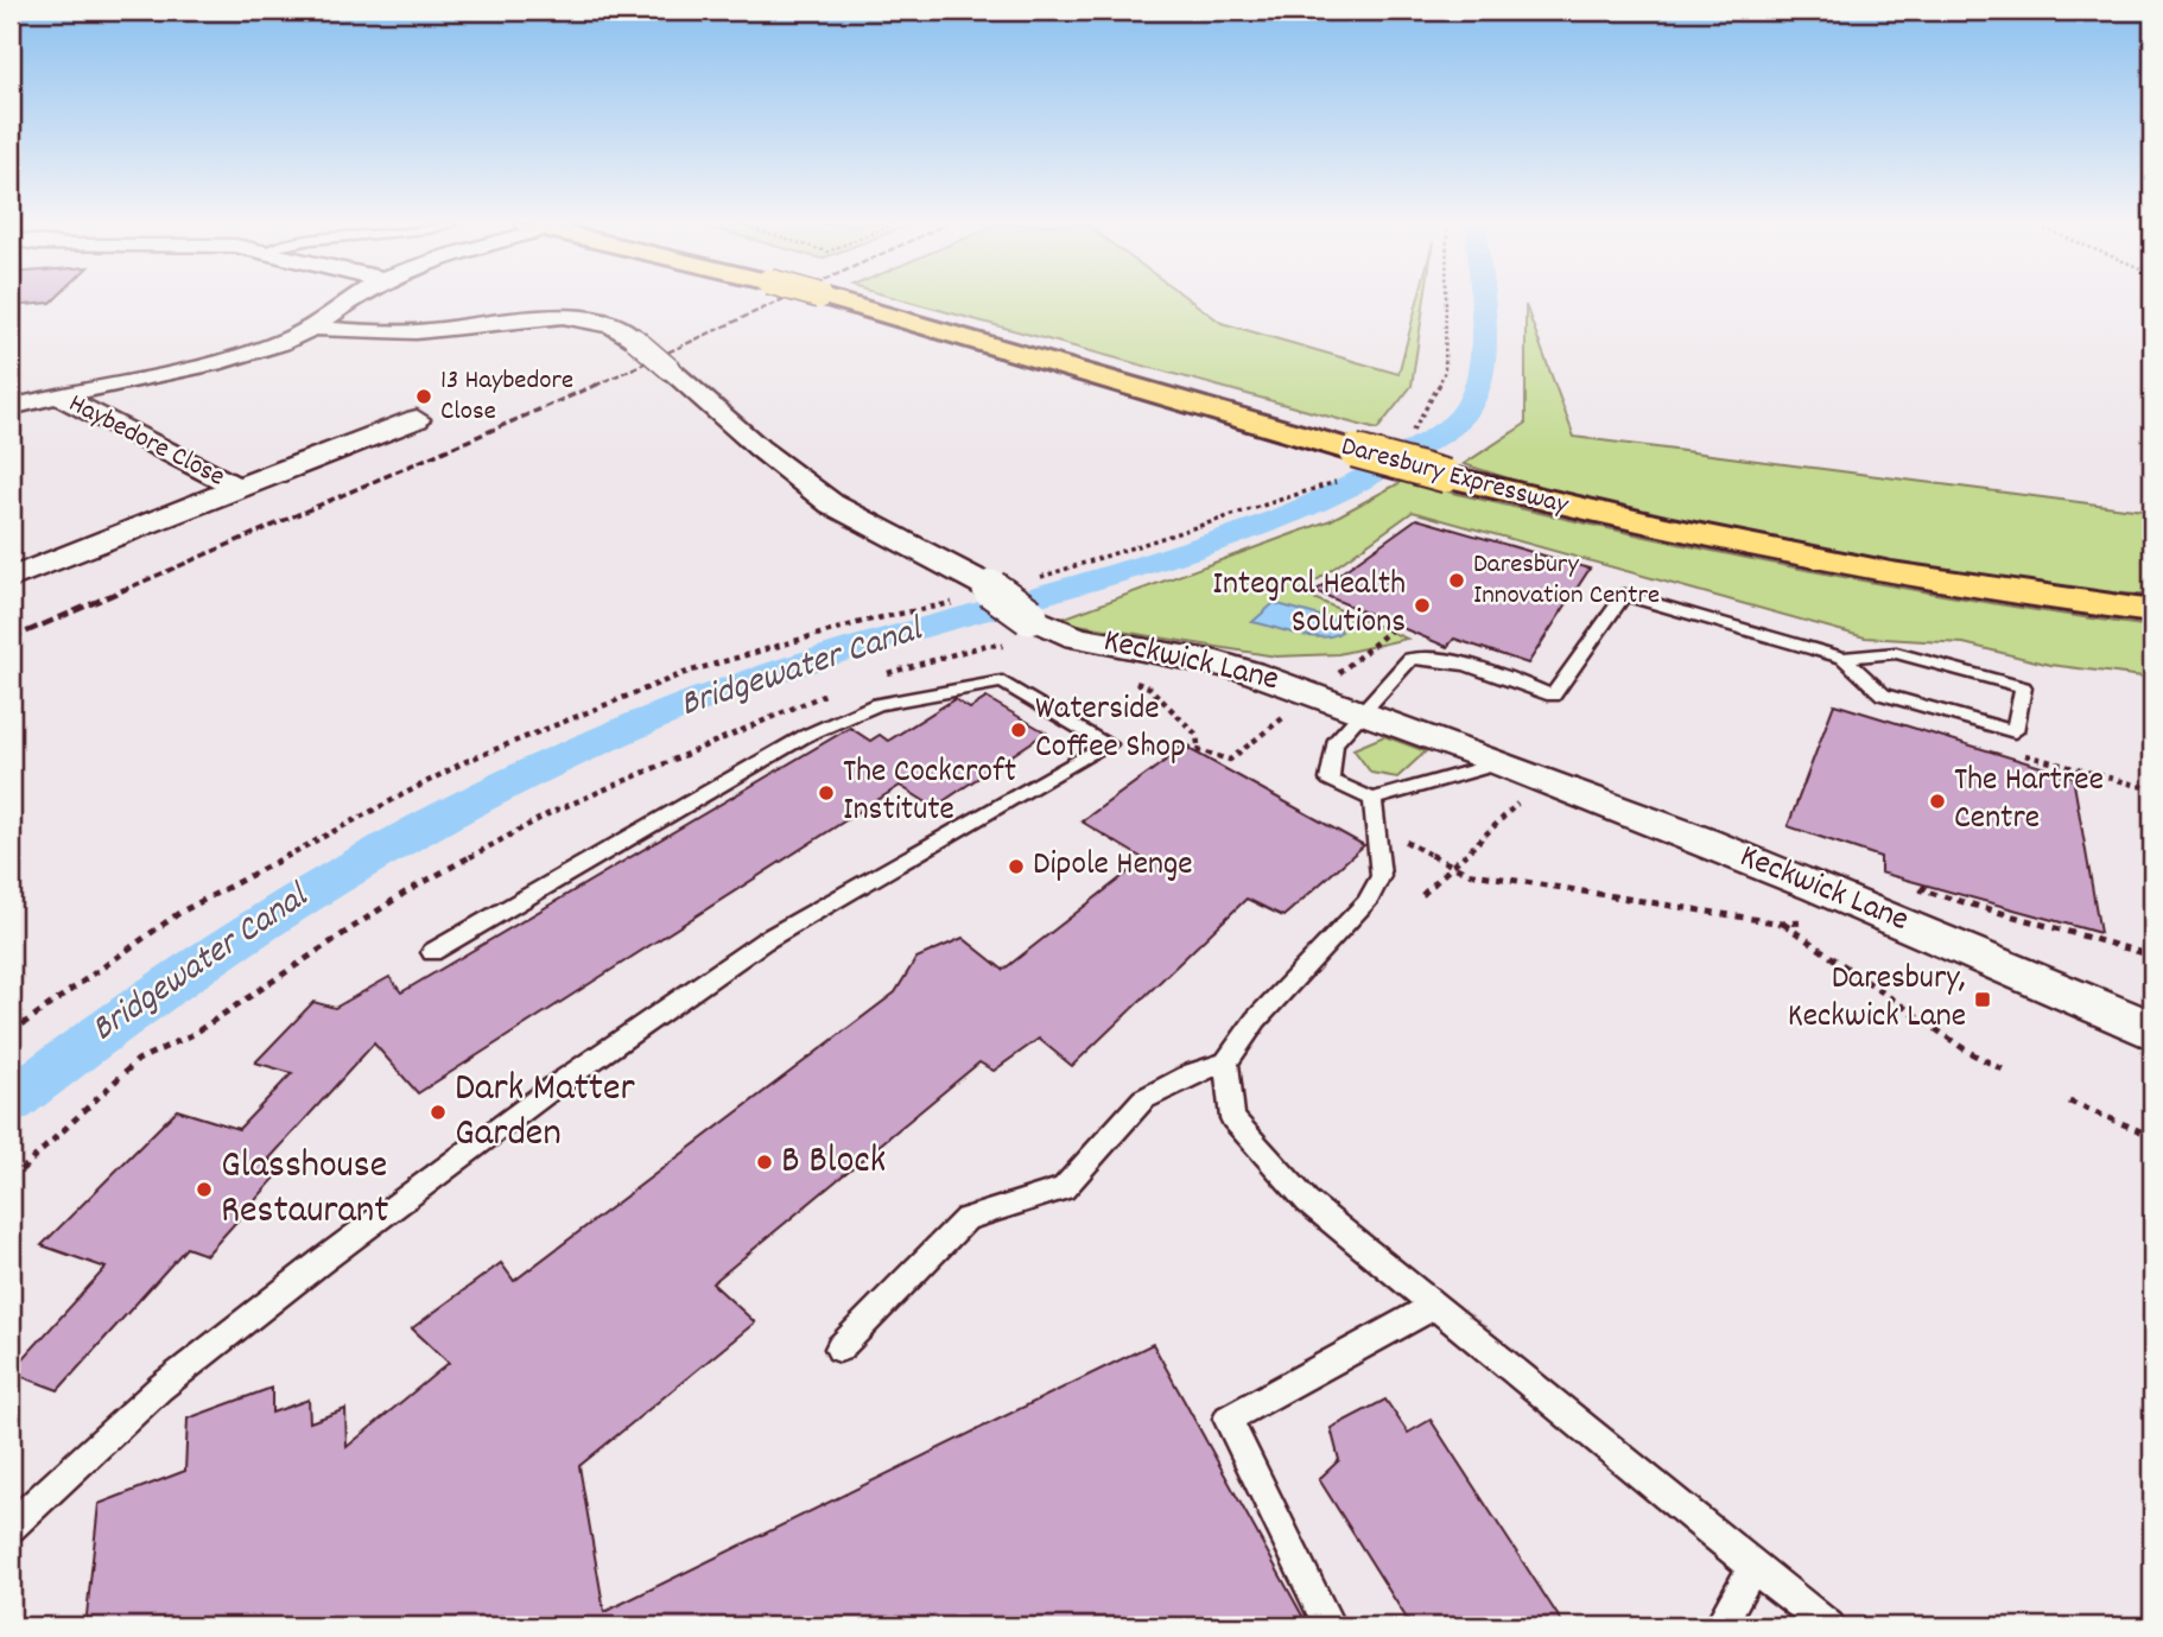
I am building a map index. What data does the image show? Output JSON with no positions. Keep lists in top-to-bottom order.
{
  "streets": {
    "main road": ["Daresbury Expressway"],
    "street": ["Haybedore Close", "Keckwick Lane"]
  },
  "water": ["Bridgewater Canal"],
  "places": {
    "other": [
      "13 Haybedore Close",
      "Daresbury Innovation Centre",
      "Integral Health Solutions",
      "Waterside Coffee Shop",
      "The Cockcroft Institute",
      "The Hartree Centre",
      "Dipole Henge",
      "Dark Matter Garden",
      "B Block",
      "Glasshouse Restaurant"
    ],
    "transit": ["Daresbury, Keckwick Lane"]
  }
}
